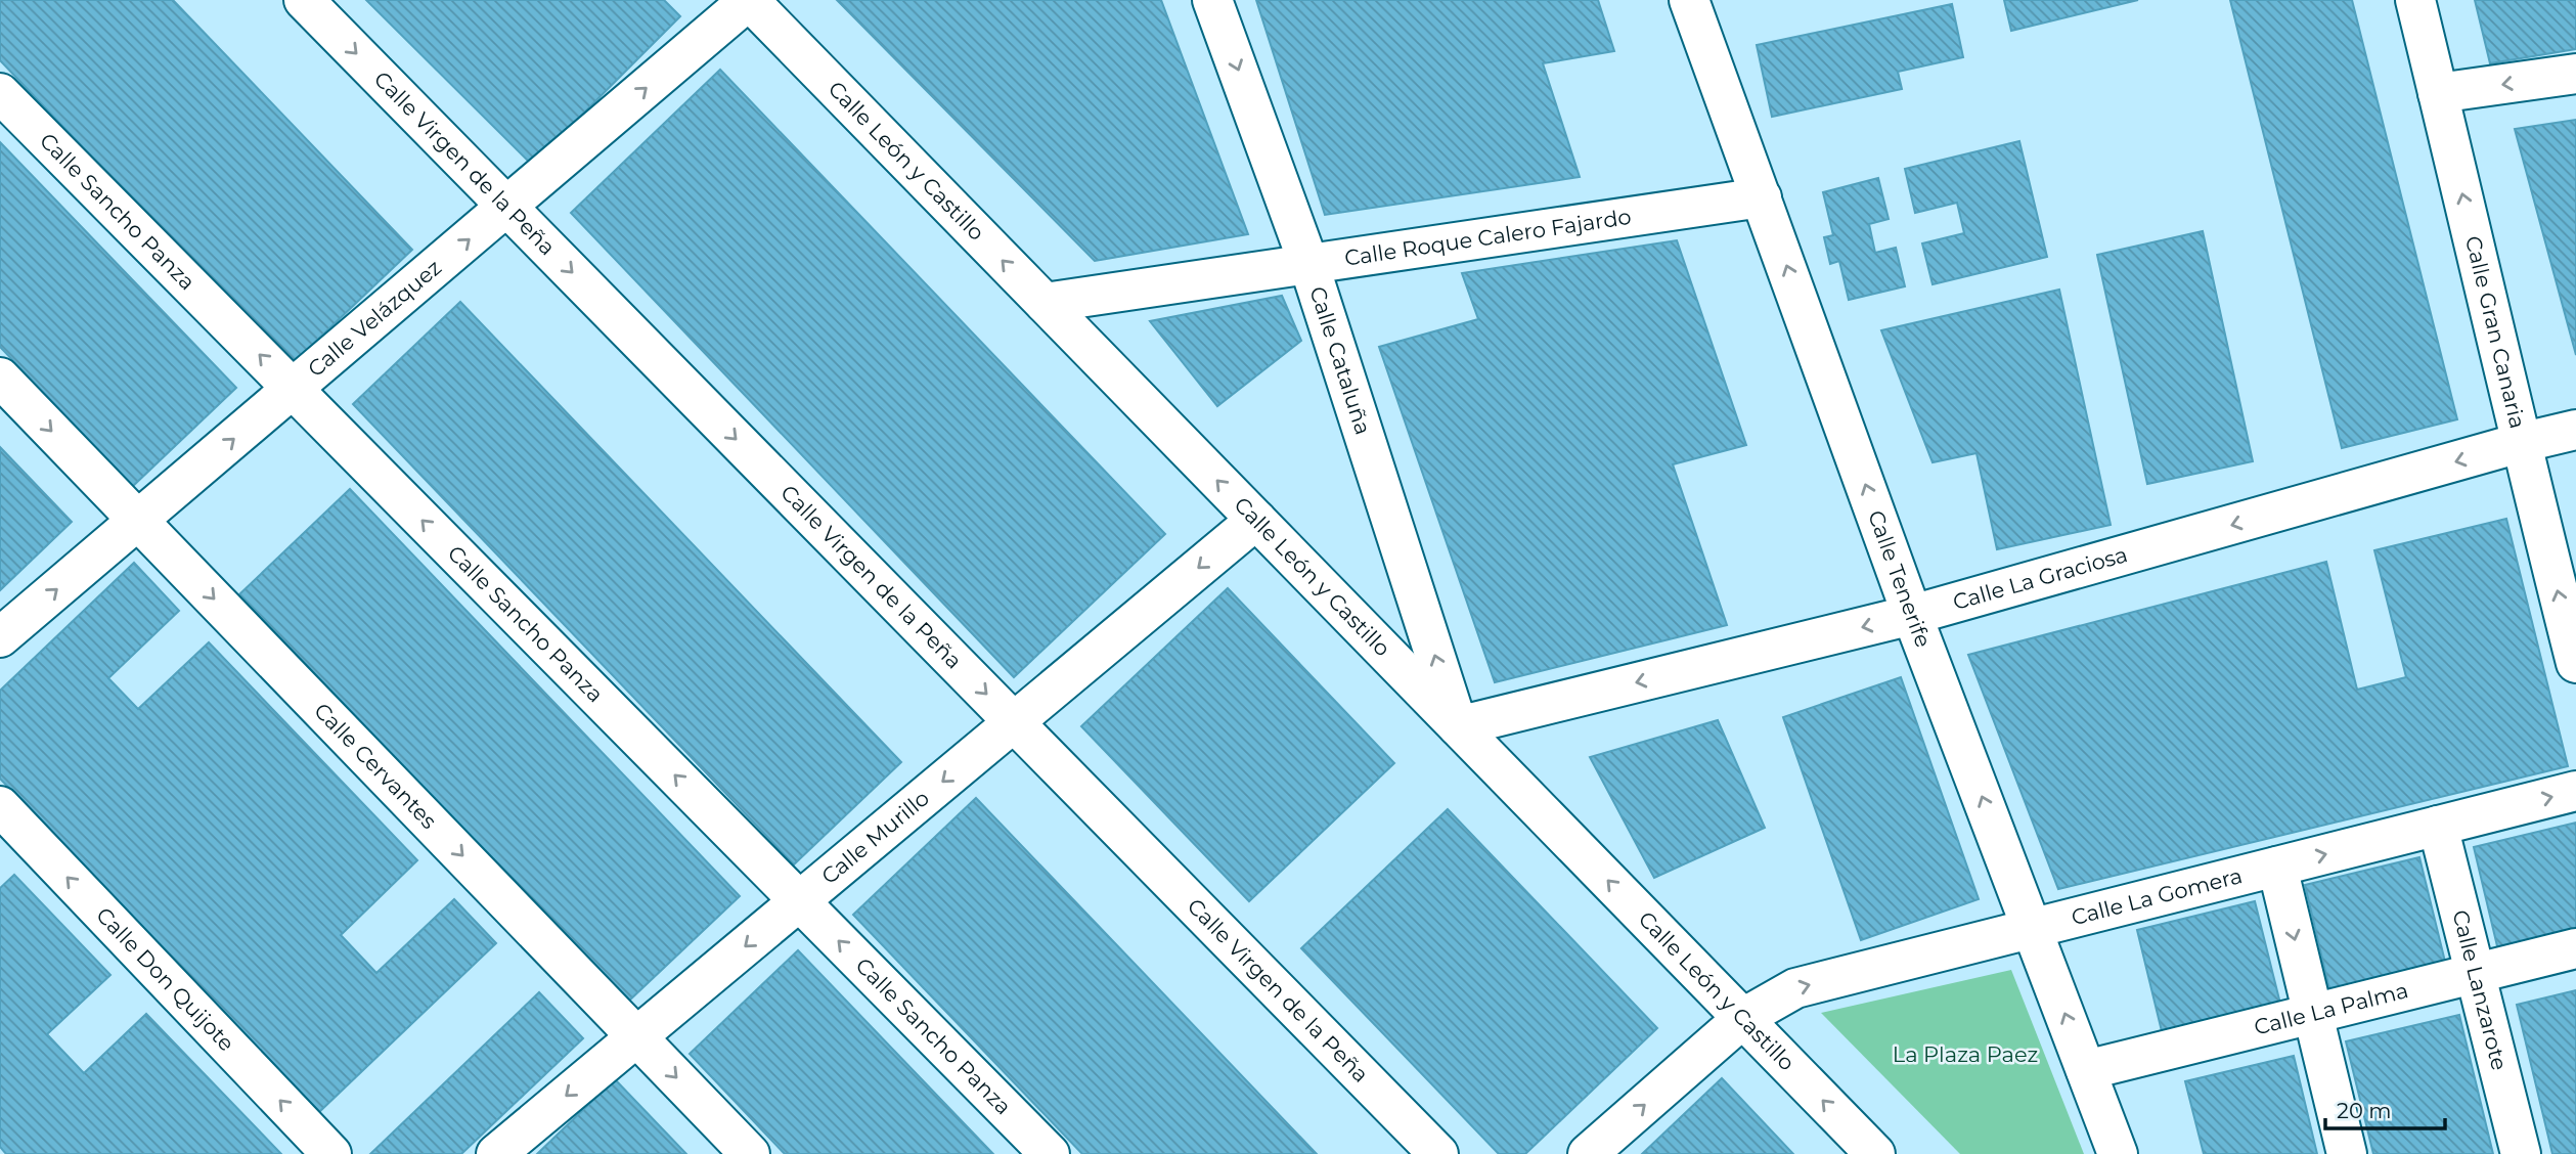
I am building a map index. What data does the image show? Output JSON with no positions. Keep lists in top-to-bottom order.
{
  "streets": {
    "street": [
      "Calle León y Castillo",
      "Calle Virgen de la Peña",
      "Calle Sancho Panza",
      "Calle Roque Calero Fajardo",
      "Calle Velázquez",
      "Calle Gran Canaria",
      "Calle Cataluña",
      "Calle Tenerife",
      "Calle La Graciosa",
      "Calle Cervantes",
      "Calle Murillo",
      "Calle La Gomera",
      "Calle Don Quijote",
      "Calle Lanzarote",
      "Calle La Palma"
    ]
  },
  "crossings": [
    ["Calle León y Castillo", "Calle Roque Calero Fajardo"],
    ["Calle León y Castillo", "Calle Velázquez"],
    ["Calle León y Castillo", "Calle Cataluña"],
    ["Calle León y Castillo", "Calle La Graciosa"],
    ["Calle León y Castillo", "Calle Murillo"],
    ["Calle León y Castillo", "Calle La Gomera"],
    ["Calle Virgen de la Peña", "Calle Velázquez"],
    ["Calle Virgen de la Peña", "Calle Murillo"],
    ["Calle Sancho Panza", "Calle Velázquez"],
    ["Calle Sancho Panza", "Calle Murillo"],
    ["Calle Roque Calero Fajardo", "Calle Cataluña"],
    ["Calle Roque Calero Fajardo", "Calle Tenerife"],
    ["Calle Velázquez", "Calle Cervantes"],
    ["Calle Gran Canaria", "Calle La Graciosa"],
    ["Calle Cataluña", "Calle La Graciosa"],
    ["Calle Tenerife", "Calle La Graciosa"],
    ["Calle Tenerife", "Calle La Gomera"],
    ["Calle Tenerife", "Calle La Palma"],
    ["Calle Cervantes", "Calle Murillo"],
    ["Calle La Gomera", "Calle Lanzarote"],
    ["Calle Lanzarote", "Calle La Palma"]
  ],
  "one_way": [
    "Calle León y Castillo",
    "Calle Virgen de la Peña",
    "Calle Sancho Panza",
    "Calle Velázquez",
    "Calle Gran Canaria",
    "Calle Tenerife",
    "Calle La Graciosa",
    "Calle Cervantes",
    "Calle Murillo",
    "Calle La Gomera",
    "Calle Don Quijote"
  ],
  "parks": ["La Plaza Paez"],
  "scale_bar": "20 m"
}
